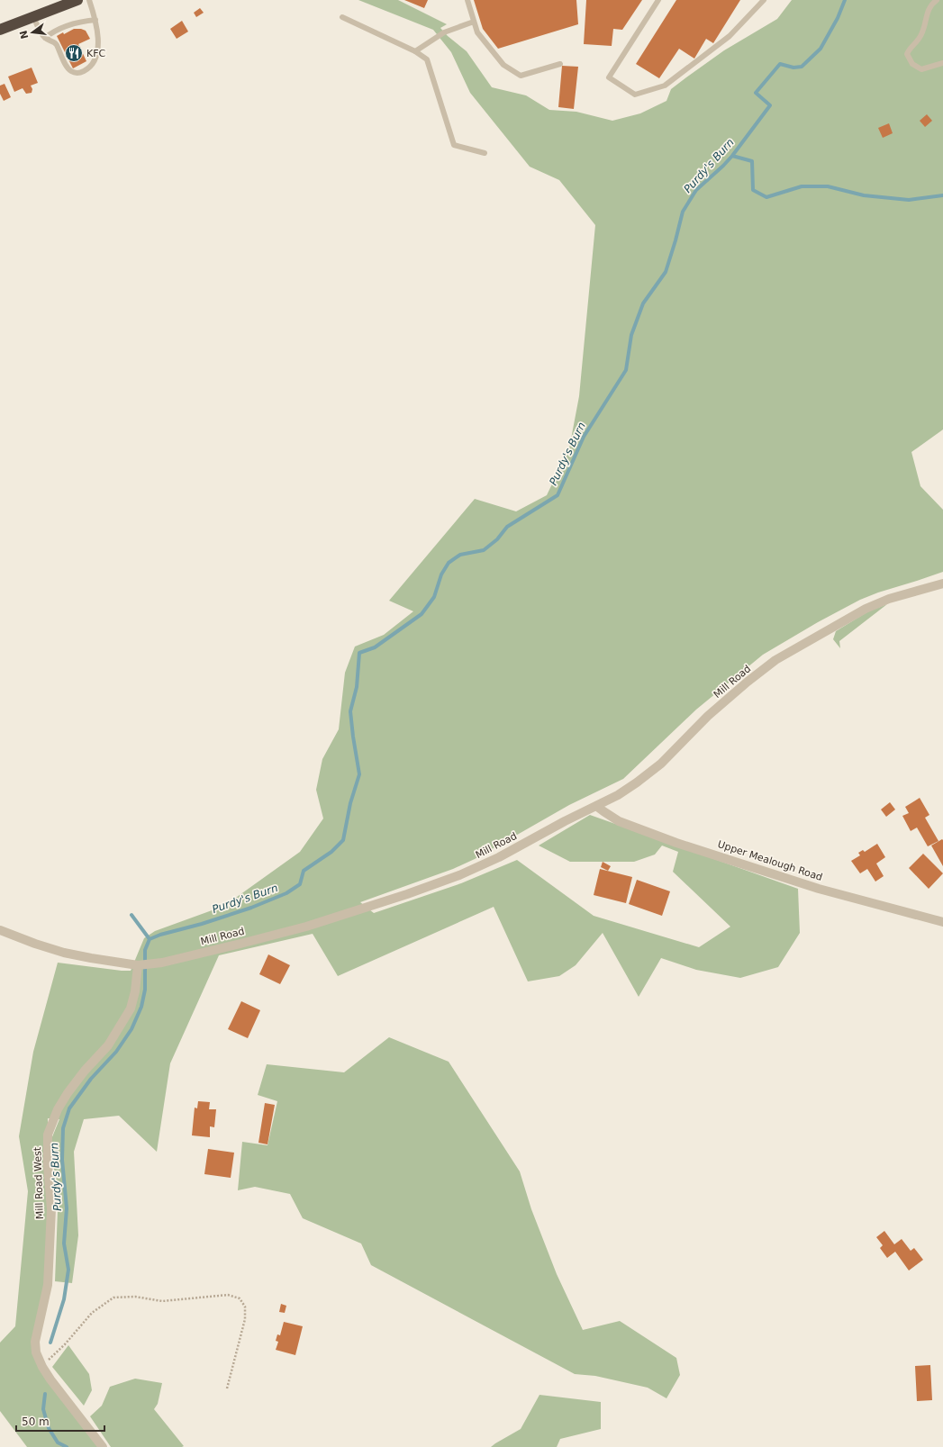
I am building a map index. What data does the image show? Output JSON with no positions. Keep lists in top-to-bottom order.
{
  "streets": {
    "street": ["Mill Road", "Upper Mealough Road", "Mill Road West"]
  },
  "crossings": [
    ["Mill Road", "Upper Mealough Road"],
    ["Mill Road", "Mill Road West"]
  ],
  "water": ["Purdy's Burn"],
  "places": {
    "restaurant": ["KFC"]
  },
  "scale_bar": "50 m",
  "north": "left"
}
